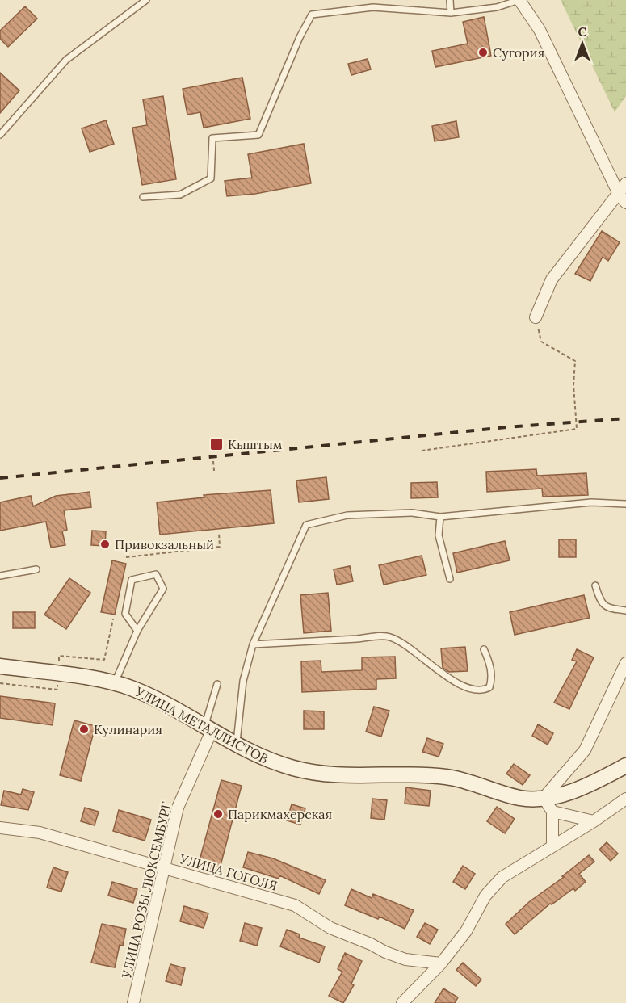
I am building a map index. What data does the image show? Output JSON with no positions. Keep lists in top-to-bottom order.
{
  "streets": {
    "main road": ["УЛИЦА МЕТАЛЛИСТОВ"],
    "street": ["УЛИЦА ГОГОЛЯ", "УЛИЦА РОЗЫ ЛЮКСЕМБУРГ"]
  },
  "crossings": [
    ["УЛИЦА МЕТАЛЛИСТОВ", "УЛИЦА РОЗЫ ЛЮКСЕМБУРГ"],
    ["УЛИЦА ГОГОЛЯ", "УЛИЦА РОЗЫ ЛЮКСЕМБУРГ"]
  ],
  "places": {
    "other": [
      "Сугория",
      "Привокзальный",
      "Кулинария",
      "Парикмахерская"
    ],
    "transit": ["Кыштым"]
  },
  "north": "top"
}
